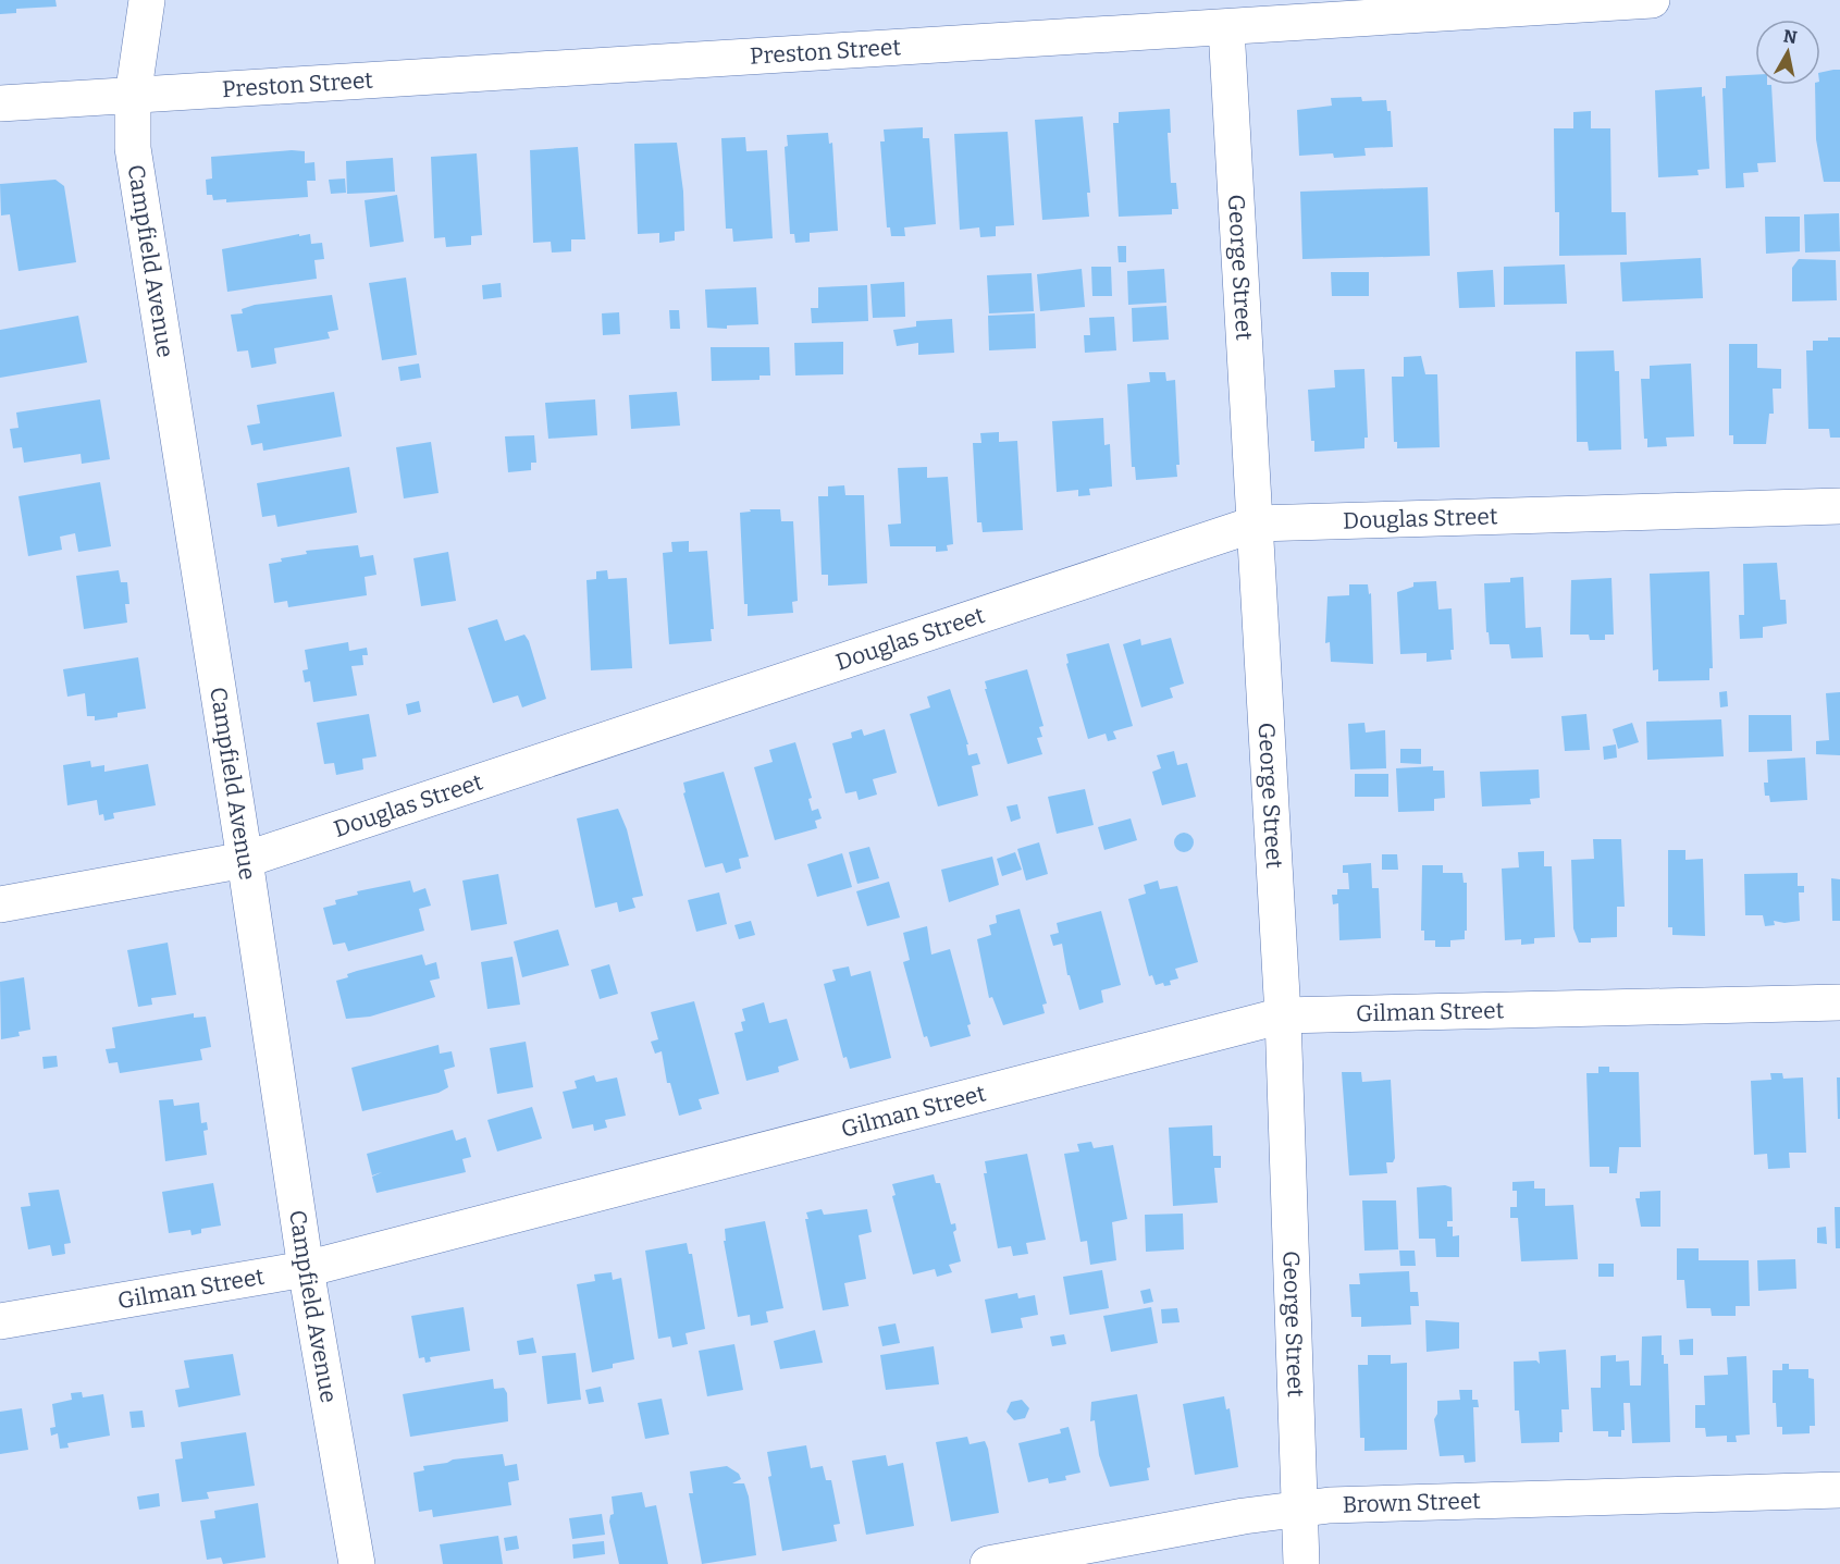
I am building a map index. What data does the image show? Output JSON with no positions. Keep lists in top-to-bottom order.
{
  "streets": {
    "street": [
      "Preston Street",
      "Campfield Avenue",
      "George Street",
      "Douglas Street",
      "Gilman Street",
      "Brown Street"
    ]
  },
  "crossings": [
    ["Preston Street", "Campfield Avenue"],
    ["Preston Street", "George Street"],
    ["Campfield Avenue", "Douglas Street"],
    ["Campfield Avenue", "Gilman Street"],
    ["George Street", "Douglas Street"],
    ["George Street", "Gilman Street"],
    ["George Street", "Brown Street"]
  ],
  "north": "top"
}
